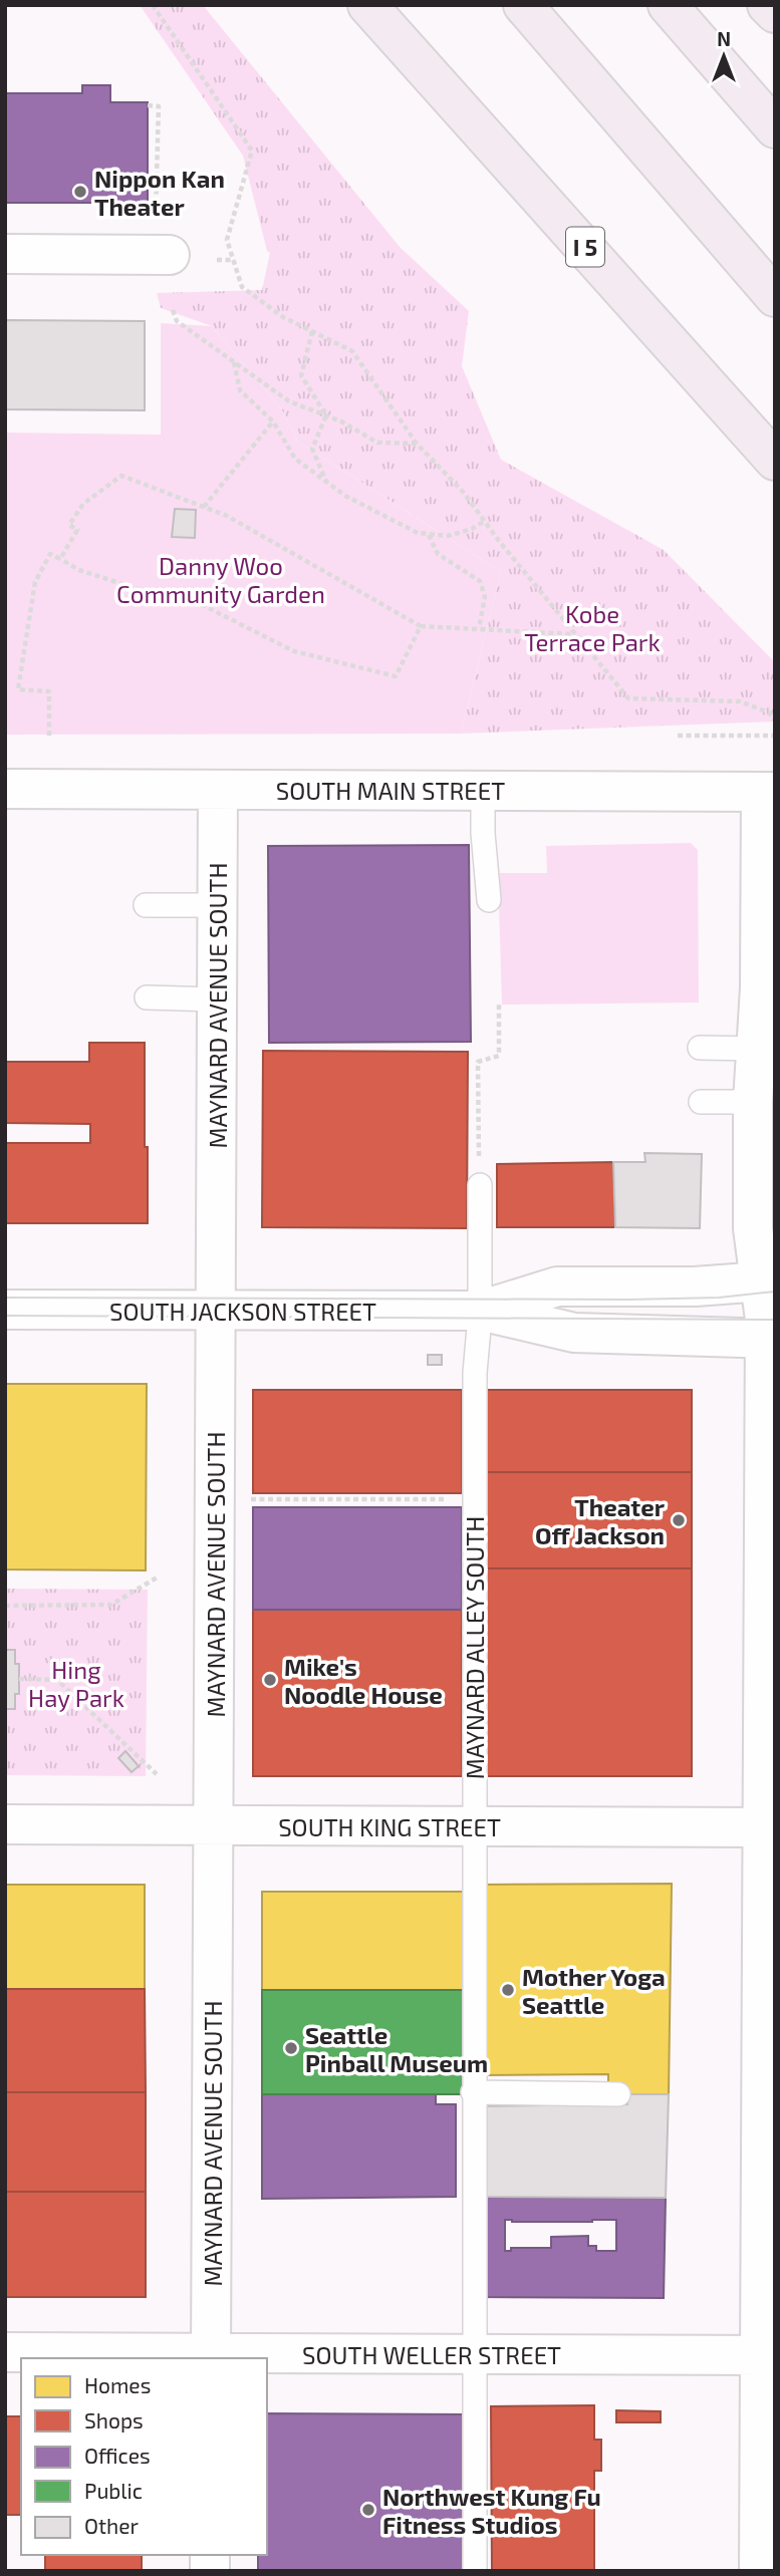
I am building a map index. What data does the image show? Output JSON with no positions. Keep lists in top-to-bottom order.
{
  "streets": {
    "highway": ["I 5"],
    "street": [
      "SOUTH MAIN STREET",
      "MAYNARD AVENUE SOUTH",
      "SOUTH JACKSON STREET",
      "SOUTH KING STREET",
      "SOUTH WELLER STREET"
    ],
    "lane": ["MAYNARD ALLEY SOUTH"]
  },
  "crossings": [
    ["SOUTH MAIN STREET", "MAYNARD AVENUE SOUTH"],
    ["MAYNARD AVENUE SOUTH", "SOUTH JACKSON STREET"],
    ["MAYNARD AVENUE SOUTH", "SOUTH KING STREET"],
    ["MAYNARD AVENUE SOUTH", "SOUTH WELLER STREET"],
    ["SOUTH JACKSON STREET", "MAYNARD ALLEY SOUTH"],
    ["MAYNARD ALLEY SOUTH", "SOUTH KING STREET"],
    ["MAYNARD ALLEY SOUTH", "SOUTH WELLER STREET"]
  ],
  "parks": ["Danny Woo Community Garden", "Kobe Terrace Park", "Hing Hay Park"],
  "places": [
    "Nippon Kan Theater",
    "Theater Off Jackson",
    "Mike's Noodle House",
    "Mother Yoga Seattle",
    "Seattle Pinball Museum",
    "Northwest Kung Fu Fitness Studios"
  ],
  "legend": [
    "Homes",
    "Shops",
    "Offices",
    "Public",
    "Other"
  ],
  "north": "top"
}
